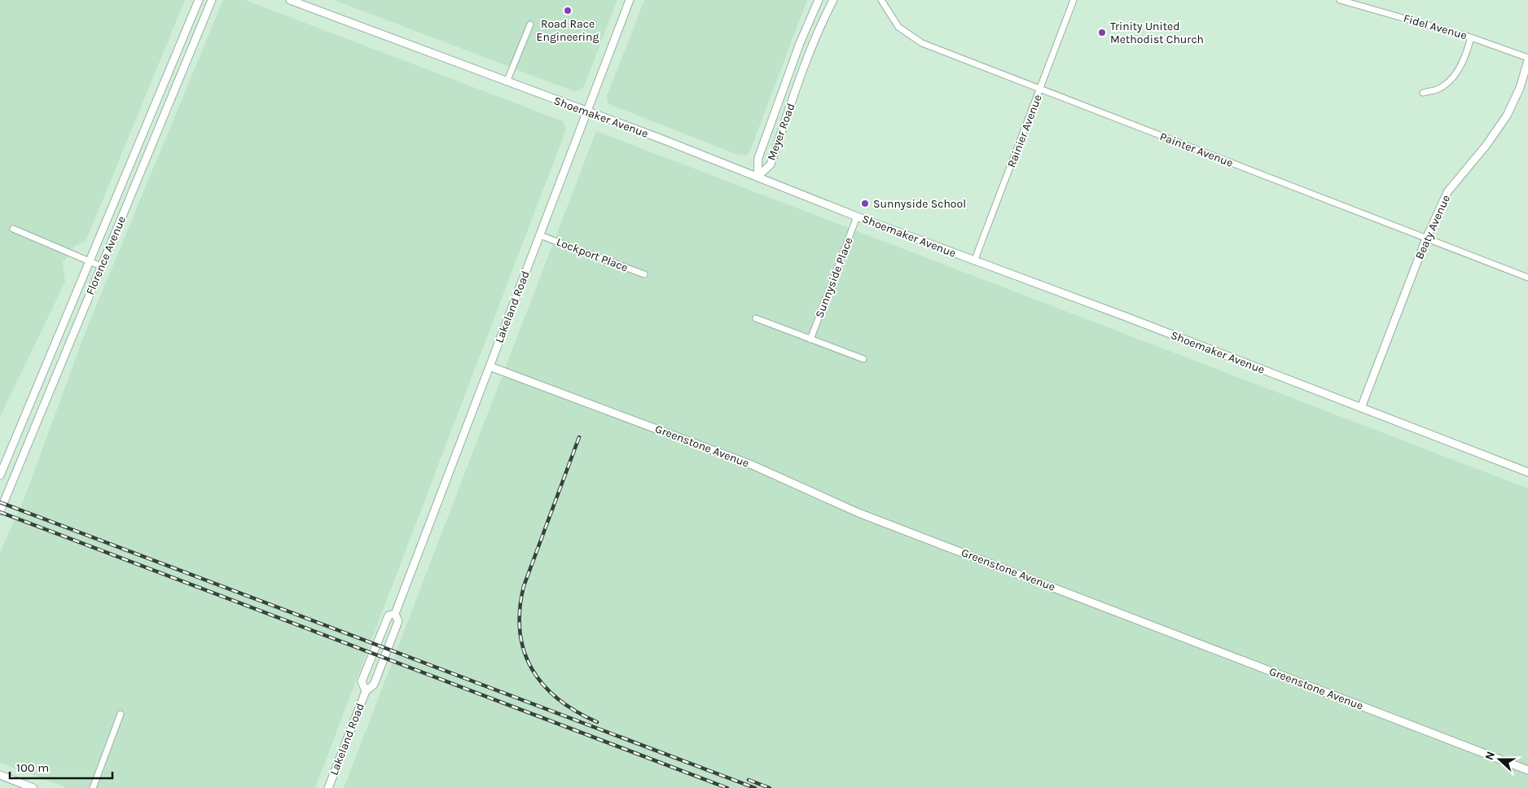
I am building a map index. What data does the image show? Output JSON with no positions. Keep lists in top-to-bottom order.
{
  "streets": {
    "main road": [
      "Shoemaker Avenue",
      "Meyer Road",
      "Beaty Avenue",
      "Florence Avenue",
      "Lakeland Road",
      "Greenstone Avenue"
    ],
    "street": [
      "Fidel Avenue",
      "Rainier Avenue",
      "Painter Avenue",
      "Lockport Place",
      "Sunnyside Place"
    ]
  },
  "crossings": [
    ["Fidel Avenue", "Beaty Avenue"],
    ["Shoemaker Avenue", "Rainier Avenue"],
    ["Shoemaker Avenue", "Meyer Road"],
    ["Shoemaker Avenue", "Beaty Avenue"],
    ["Shoemaker Avenue", "Sunnyside Place"],
    ["Shoemaker Avenue", "Lakeland Road"],
    ["Rainier Avenue", "Painter Avenue"],
    ["Painter Avenue", "Beaty Avenue"],
    ["Lockport Place", "Lakeland Road"],
    ["Lakeland Road", "Greenstone Avenue"]
  ],
  "places": ["Road Race Engineering", "Trinity United Methodist Church", "Sunnyside School"],
  "scale_bar": "100 m",
  "north": "left"
}
